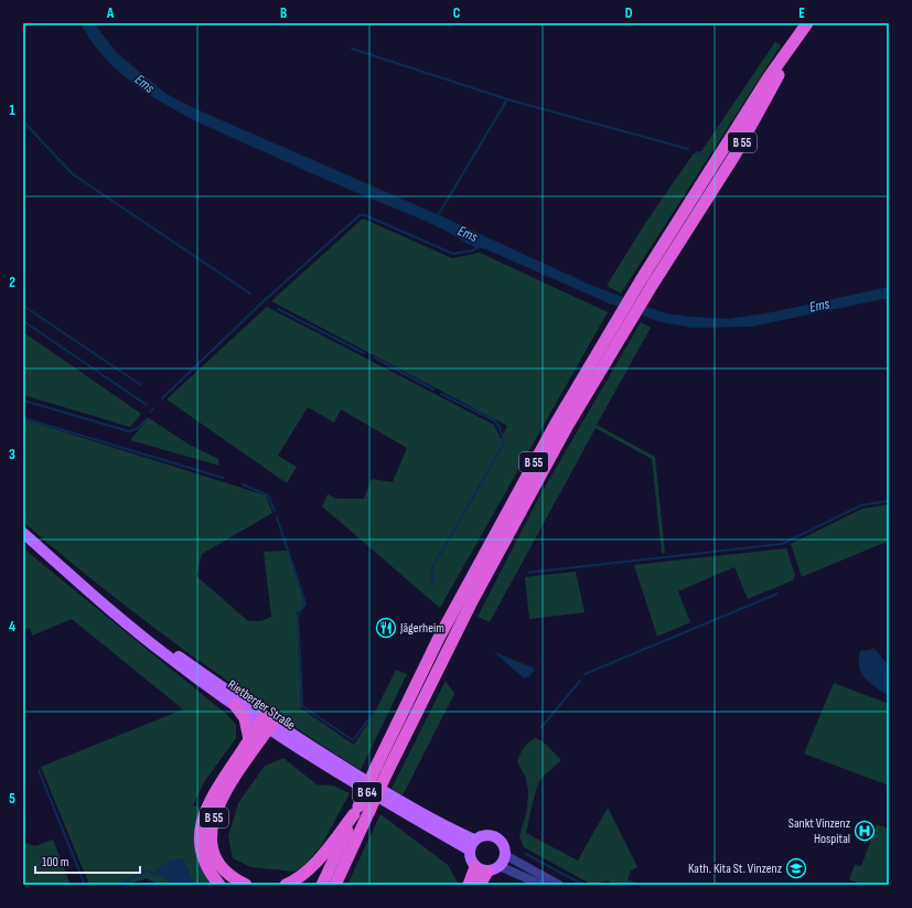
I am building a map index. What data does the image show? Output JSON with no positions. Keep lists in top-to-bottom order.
{
  "streets": {
    "highway": ["B 55", "B 64"],
    "main road": ["Rietberger Straße"]
  },
  "crossings": [
    ["B 55", "Rietberger Straße"],
    ["Rietberger Straße", "B 64"]
  ],
  "water": ["Ems"],
  "places": {
    "restaurant": ["Jägerheim"],
    "hospital": ["Sankt Vinzenz Hospital"],
    "school or university": ["Kath. Kita St. Vinzenz"]
  },
  "scale_bar": "100 m",
  "grid": {
    "columns": [
      "A",
      "B",
      "C",
      "D",
      "E"
    ],
    "rows": [
      "1",
      "2",
      "3",
      "4",
      "5"
    ]
  }
}
